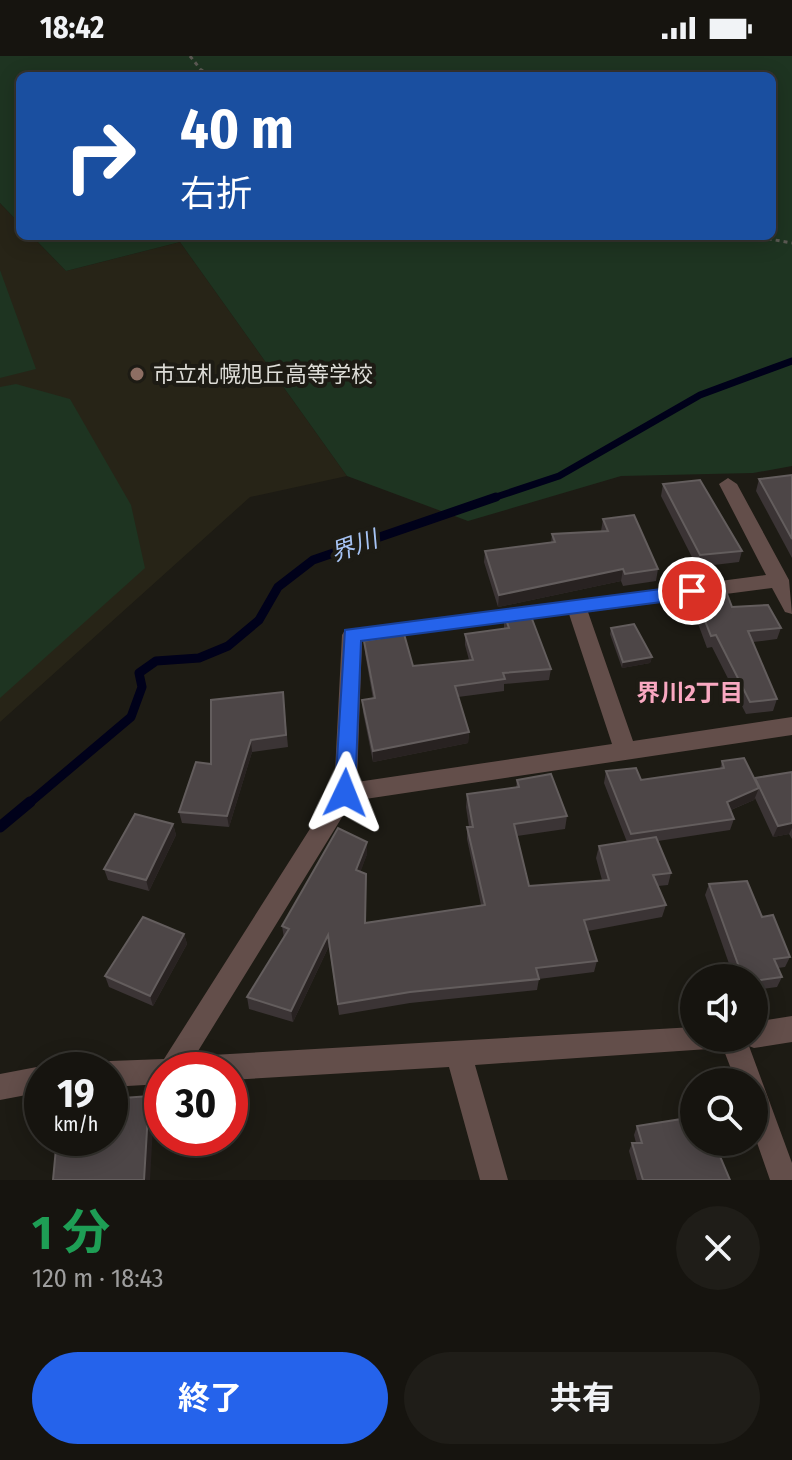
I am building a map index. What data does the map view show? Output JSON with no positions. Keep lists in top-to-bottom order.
{
  "districts": ["界川2丁目"],
  "water": ["界川"],
  "places": ["市立札幌旭丘高等学校"],
  "page": {
    "status": "18:42",
    "turn": ["40 m", "右折"],
    "speed": "19 km/h",
    "limit": "30",
    "heading": ["1 分", "120 m · 18:43"],
    "buttons": ["終了", "共有"]
  }
}
